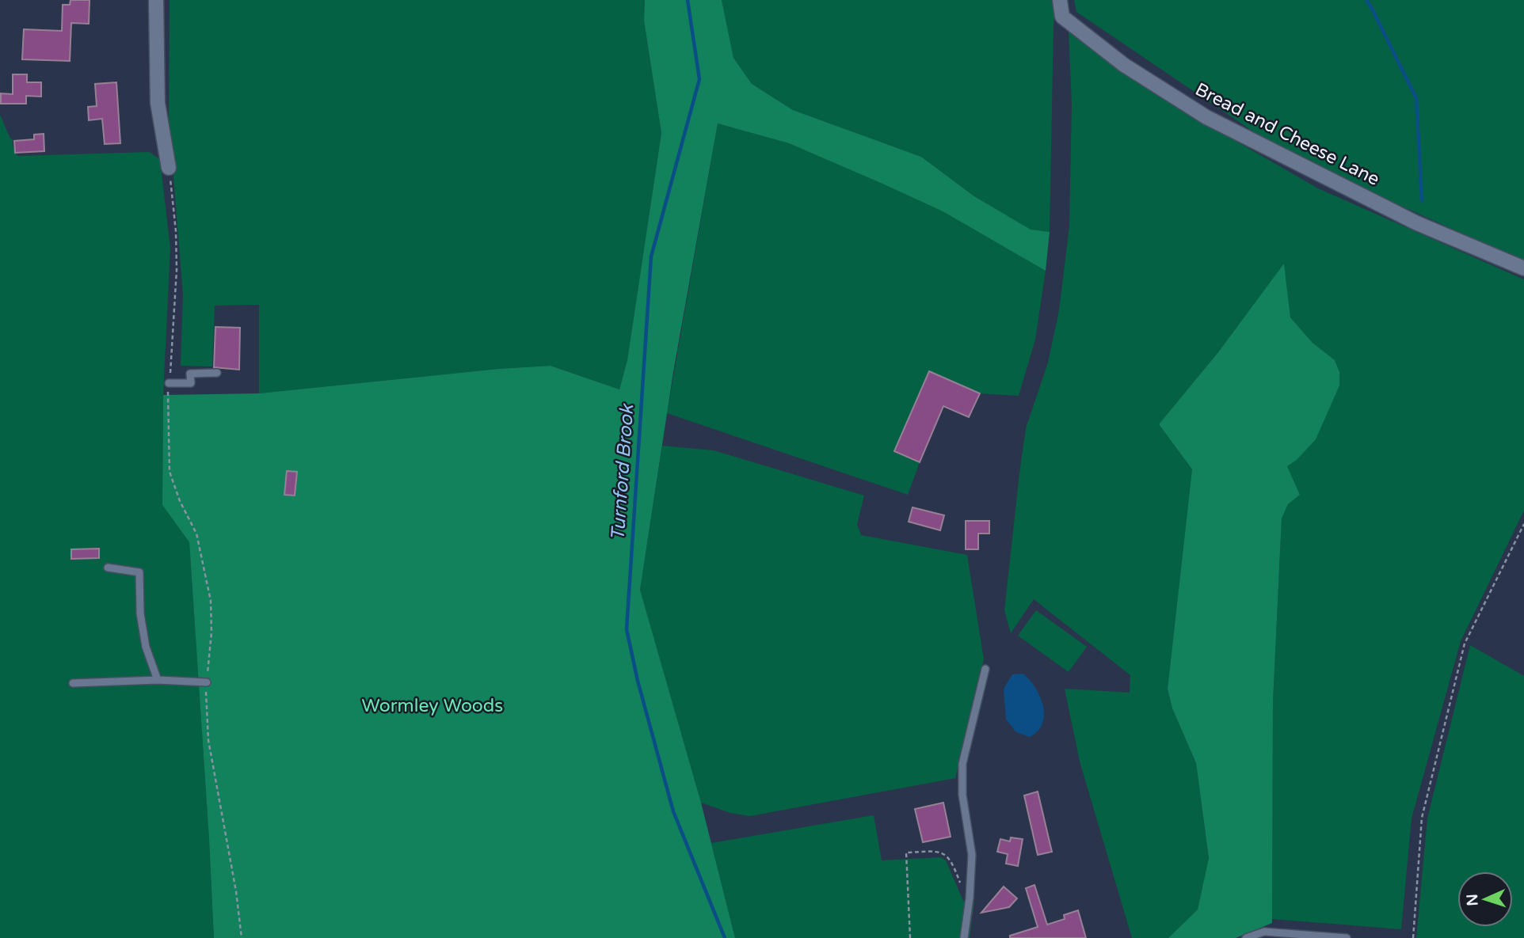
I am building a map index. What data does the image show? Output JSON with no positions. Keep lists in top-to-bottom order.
{
  "streets": {
    "street": ["Bread and Cheese Lane"]
  },
  "water": ["Turnford Brook"],
  "parks": ["Wormley Woods"],
  "north": "left"
}
